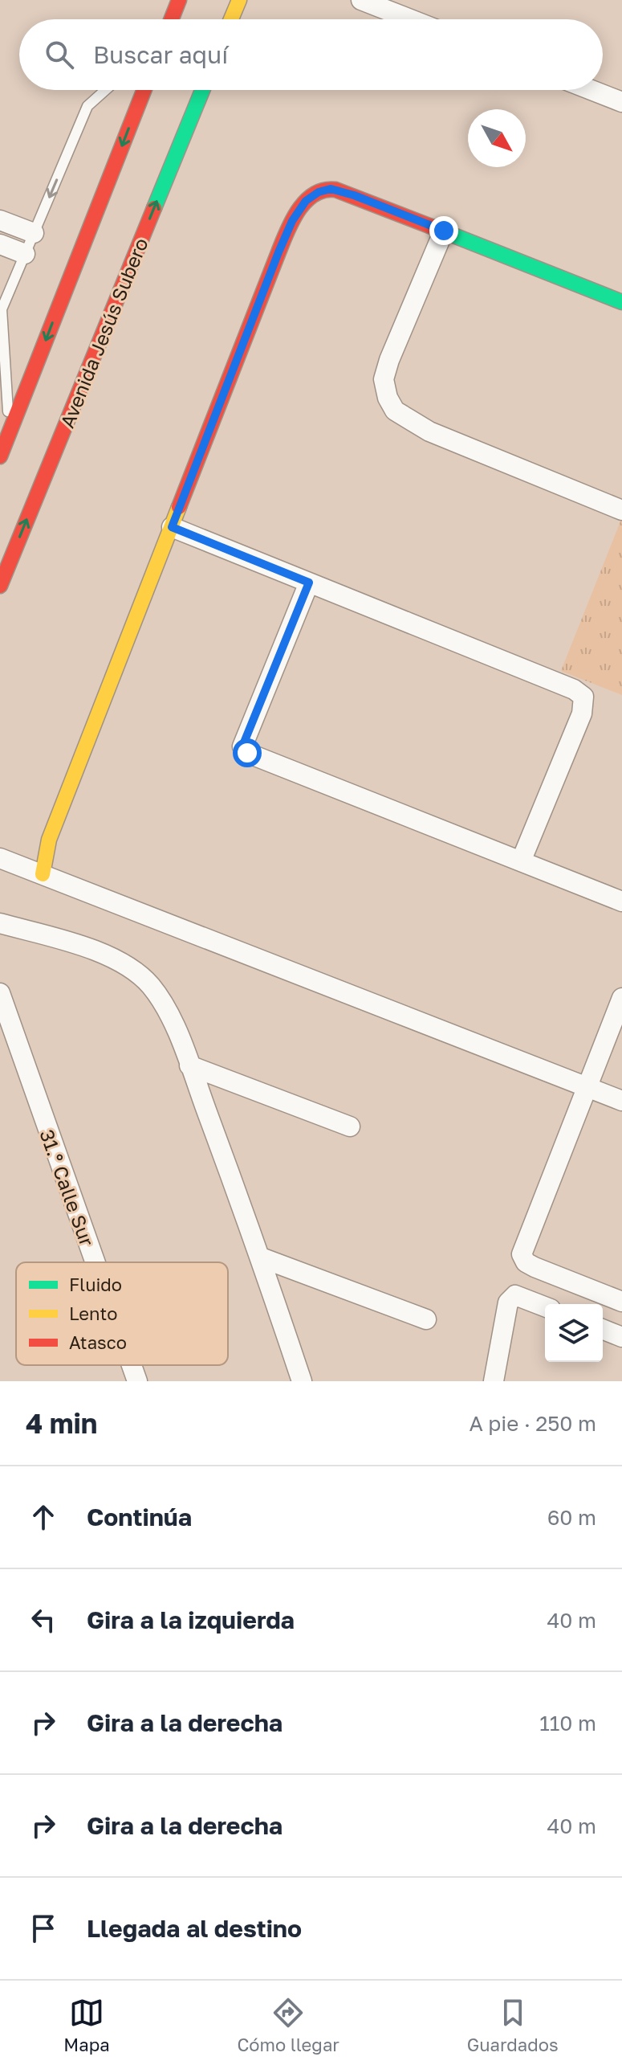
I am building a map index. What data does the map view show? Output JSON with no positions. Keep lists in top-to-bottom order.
{
  "streets": {
    "street": ["Avenida Jesús Subero", "31.° Calle Sur"]
  },
  "legend": ["Fluido", "Lento", "Atasco"],
  "north": "bottom right",
  "page": {
    "search": "Buscar aquí",
    "heading": ["4 min", "A pie · 250 m"],
    "list": [
      ["Continúa", "60 m"],
      ["Gira a la izquierda", "40 m"],
      ["Gira a la derecha", "110 m"],
      ["Gira a la derecha", "40 m"],
      "Llegada al destino"
    ],
    "nav": ["Mapa", "Cómo llegar", "Guardados"]
  }
}
